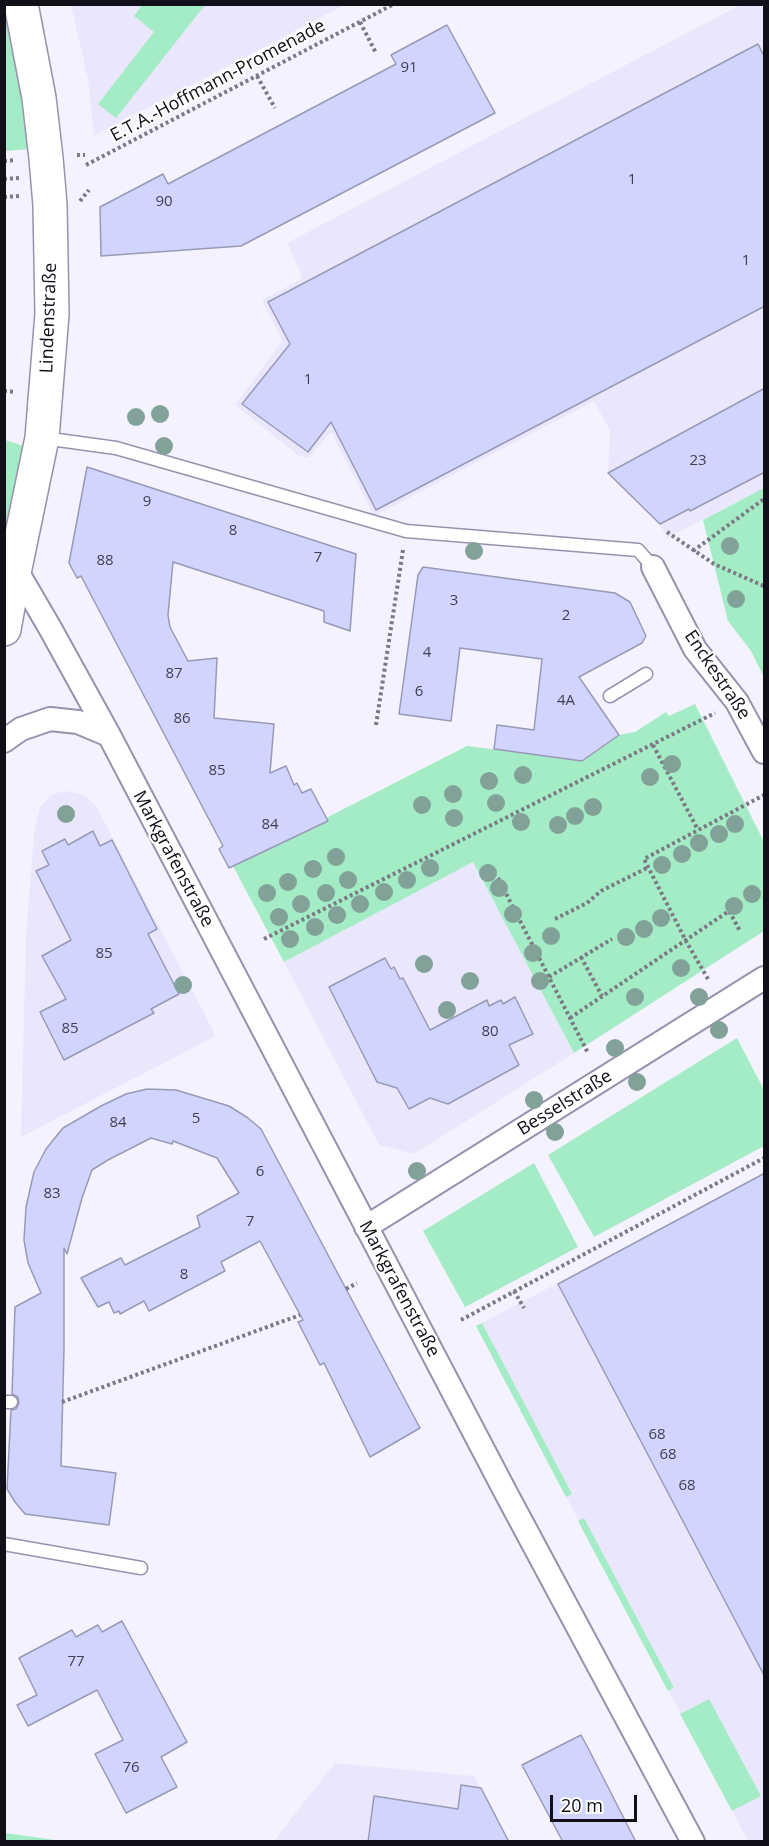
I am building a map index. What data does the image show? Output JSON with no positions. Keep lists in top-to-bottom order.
{
  "streets": {
    "main road": ["Lindenstraße"],
    "street": ["Enckestraße", "Markgrafenstraße", "Besselstraße"],
    "path": ["E.T.A.-Hoffmann-Promenade"]
  },
  "crossings": [
    ["Lindenstraße", "Markgrafenstraße"],
    ["Markgrafenstraße", "Besselstraße"]
  ],
  "house_numbers": [
    "91",
    "1",
    "90",
    "1",
    "1",
    "23",
    "9",
    "8",
    "7",
    "88",
    "3",
    "2",
    "4",
    "87",
    "6",
    "4A",
    "86",
    "85",
    "84",
    "85",
    "85",
    "80",
    "5",
    "84",
    "6",
    "83",
    "7",
    "8",
    "68",
    "68",
    "68",
    "77",
    "76"
  ],
  "scale_bar": "20 m"
}
